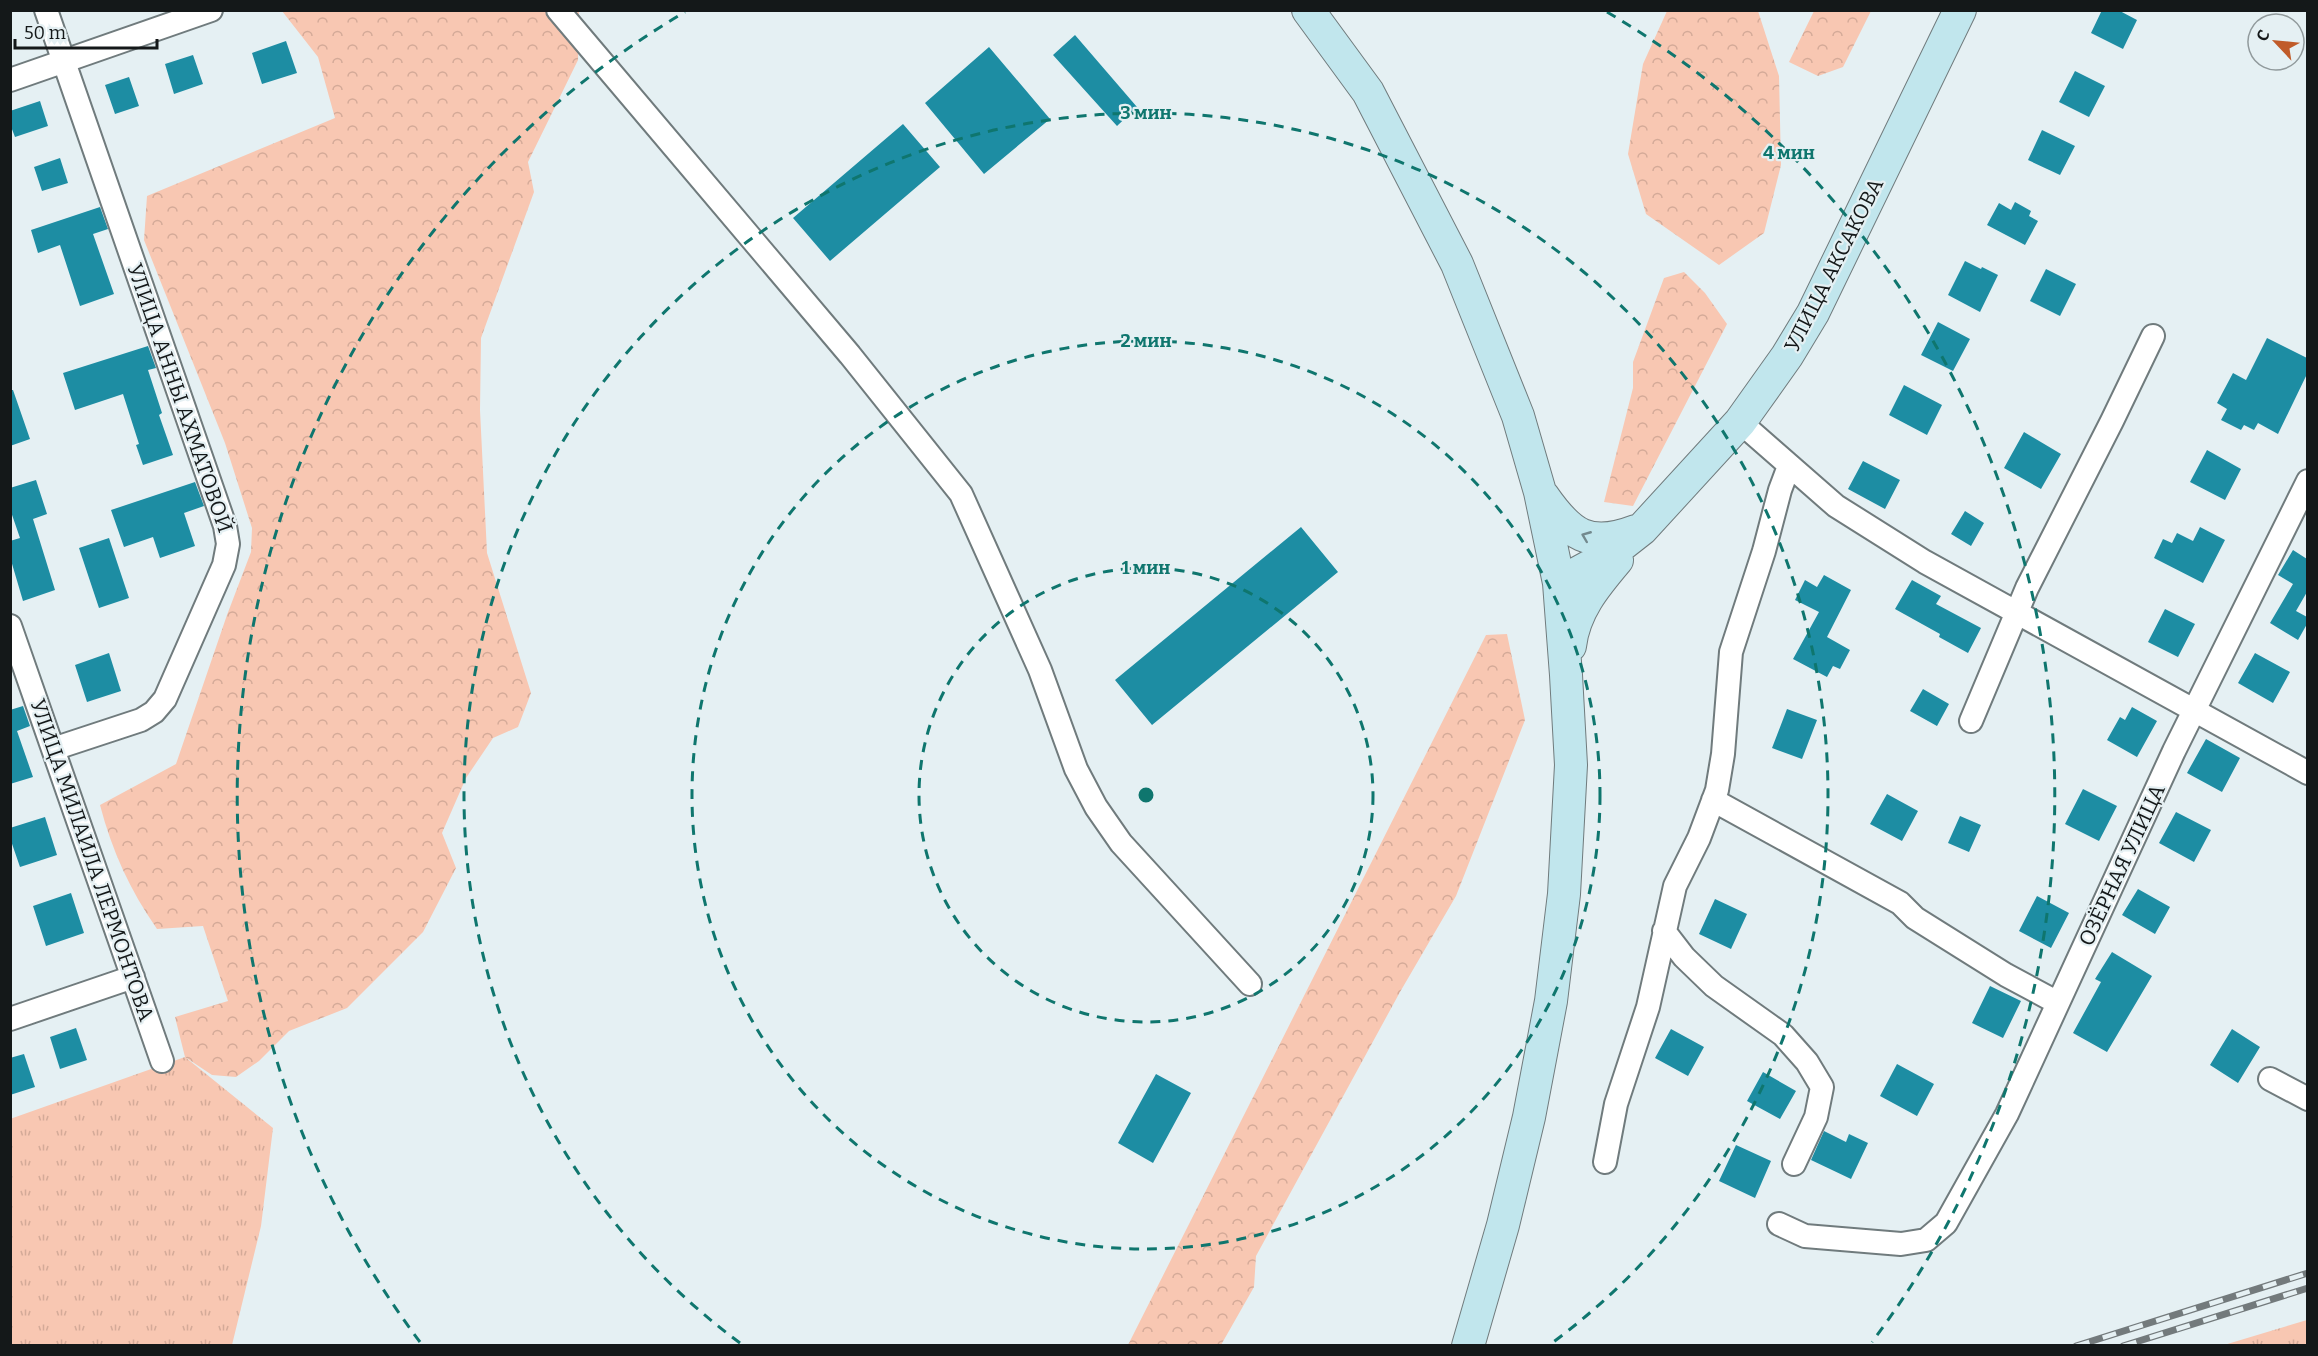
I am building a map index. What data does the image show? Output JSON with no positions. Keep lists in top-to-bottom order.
{
  "streets": {
    "main road": ["УЛИЦА АКСАКОВА"],
    "street": ["УЛИЦА АННЫ АХМАТОВОЙ", "УЛИЦА МИЛАИЛА ЛЕРМОНТОВА", "ОЗЁРНАЯ УЛИЦА"]
  },
  "crossings": [
    ["УЛИЦА АННЫ АХМАТОВОЙ", "УЛИЦА МИЛАИЛА ЛЕРМОНТОВА"]
  ],
  "scale_bar": "50 m",
  "north": "top left",
  "rings": [
    "3 мин",
    "4 мин",
    "2 мин",
    "1 мин"
  ]
}
